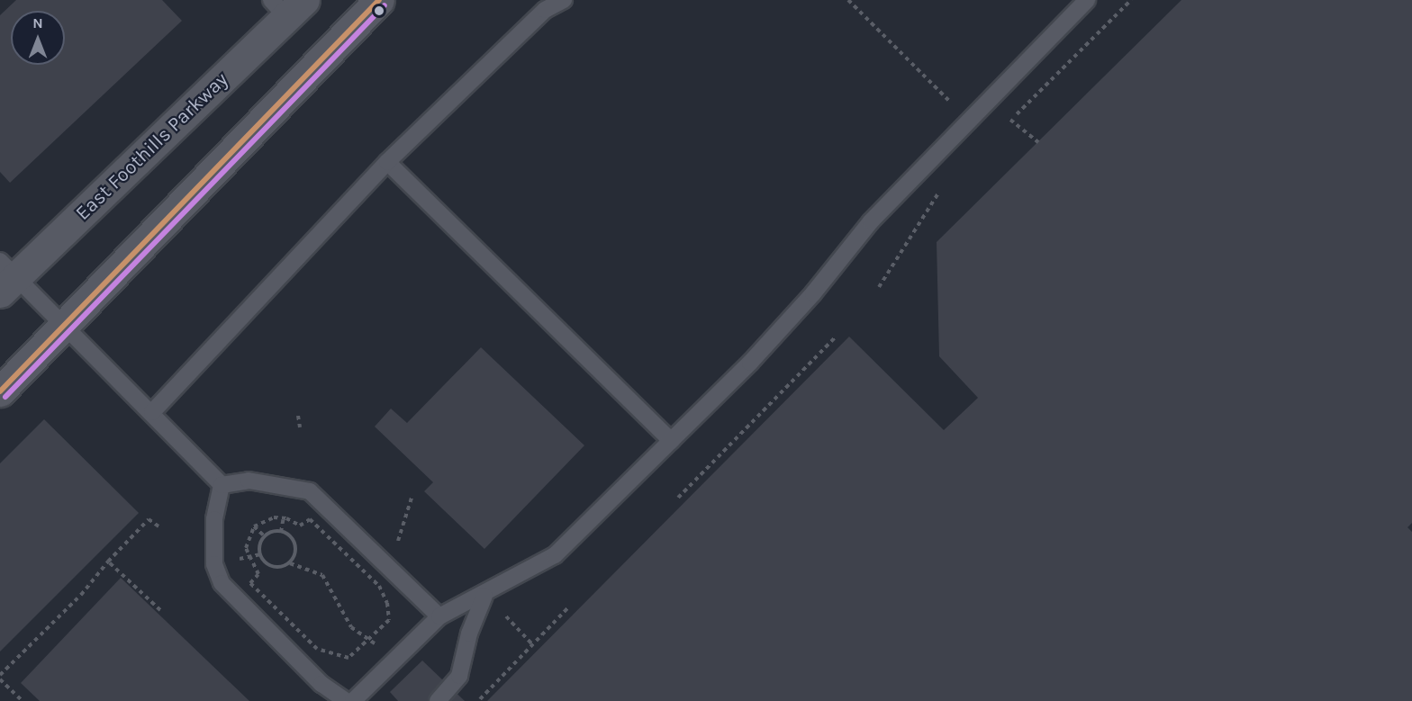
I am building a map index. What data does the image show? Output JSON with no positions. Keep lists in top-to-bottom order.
{
  "streets": {
    "street": ["East Foothills Parkway"]
  },
  "north": "top"
}
